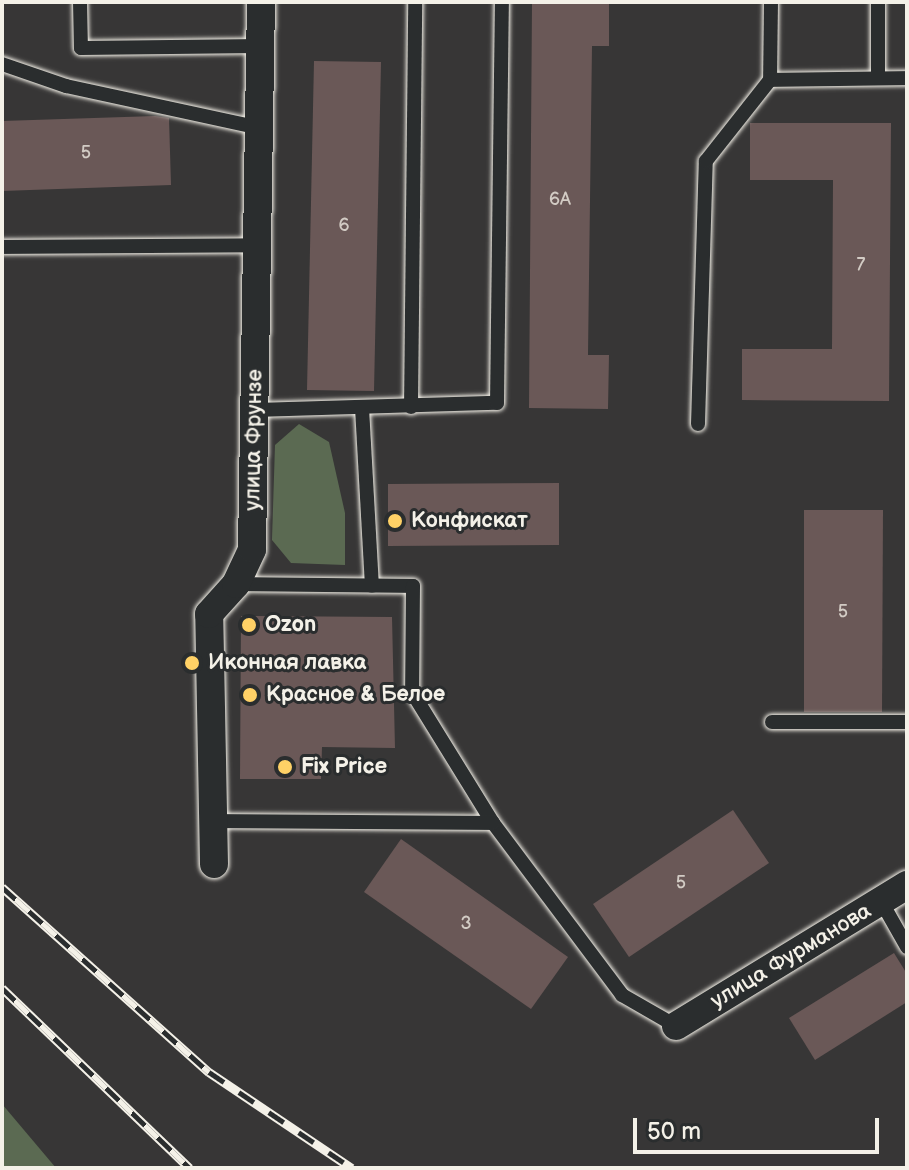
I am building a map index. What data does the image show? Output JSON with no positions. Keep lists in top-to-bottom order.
{
  "streets": {
    "street": ["улица Фрунзе", "улица Фурманова"]
  },
  "places": [
    "Конфискат",
    "Ozon",
    "Иконная лавка",
    "Красное & Белое",
    "Fix Price"
  ],
  "house_numbers": [
    "5",
    "6А",
    "6",
    "7",
    "5",
    "5",
    "3"
  ],
  "scale_bar": "50 m"
}
